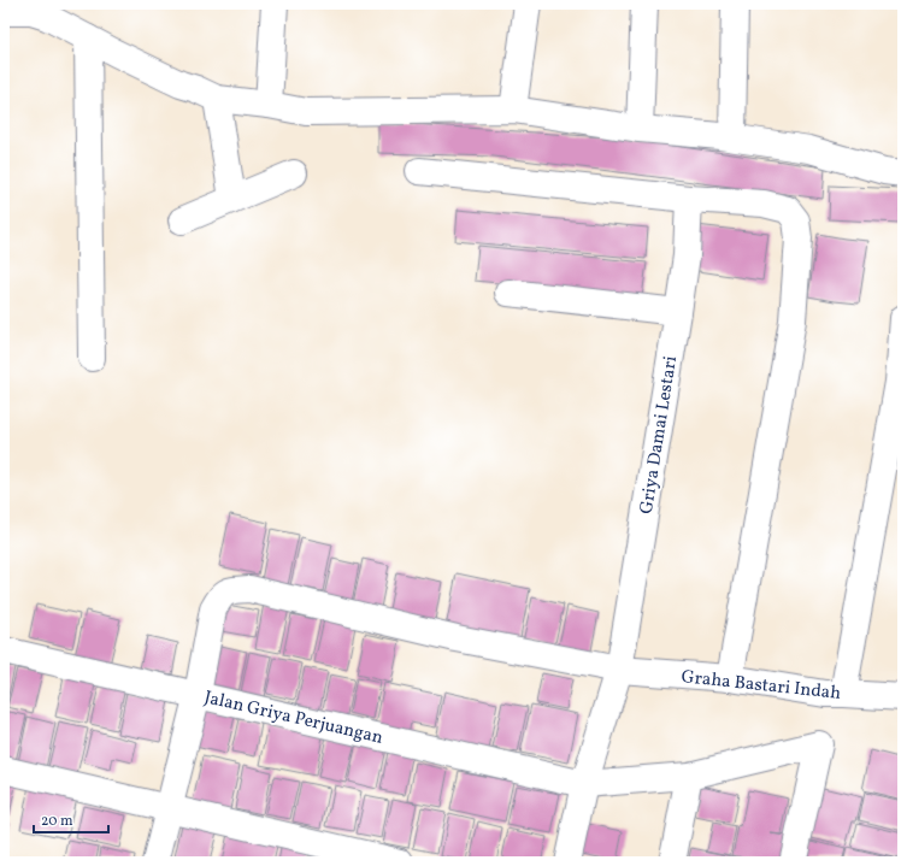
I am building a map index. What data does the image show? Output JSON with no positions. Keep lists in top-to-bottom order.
{
  "streets": {
    "street": ["Griya Damai Lestari", "Graha Bastari Indah", "Jalan Griya Perjuangan"]
  },
  "crossings": [
    ["Griya Damai Lestari", "Graha Bastari Indah"],
    ["Griya Damai Lestari", "Jalan Griya Perjuangan"],
    ["Graha Bastari Indah", "Jalan Griya Perjuangan"]
  ],
  "scale_bar": "20 m"
}
